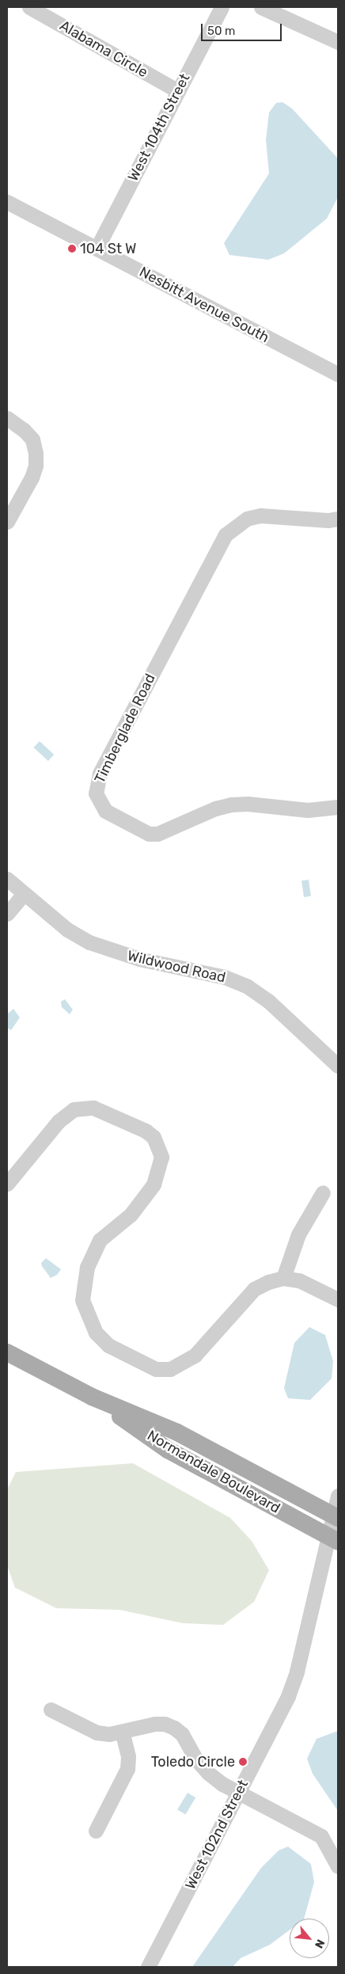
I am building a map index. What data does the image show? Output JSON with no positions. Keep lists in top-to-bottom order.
{
  "streets": {
    "main road": ["Normandale Boulevard"],
    "street": [
      "Alabama Circle",
      "West 104th Street",
      "Nesbitt Avenue South",
      "Timberglade Road",
      "Wildwood Road",
      "West 102nd Street"
    ]
  },
  "crossings": [
    ["Alabama Circle", "West 104th Street"],
    ["West 104th Street", "Nesbitt Avenue South"],
    ["Normandale Boulevard", "West 102nd Street"]
  ],
  "places": ["104 St W", "Toledo Circle"],
  "scale_bar": "50 m",
  "north": "bottom right"
}
